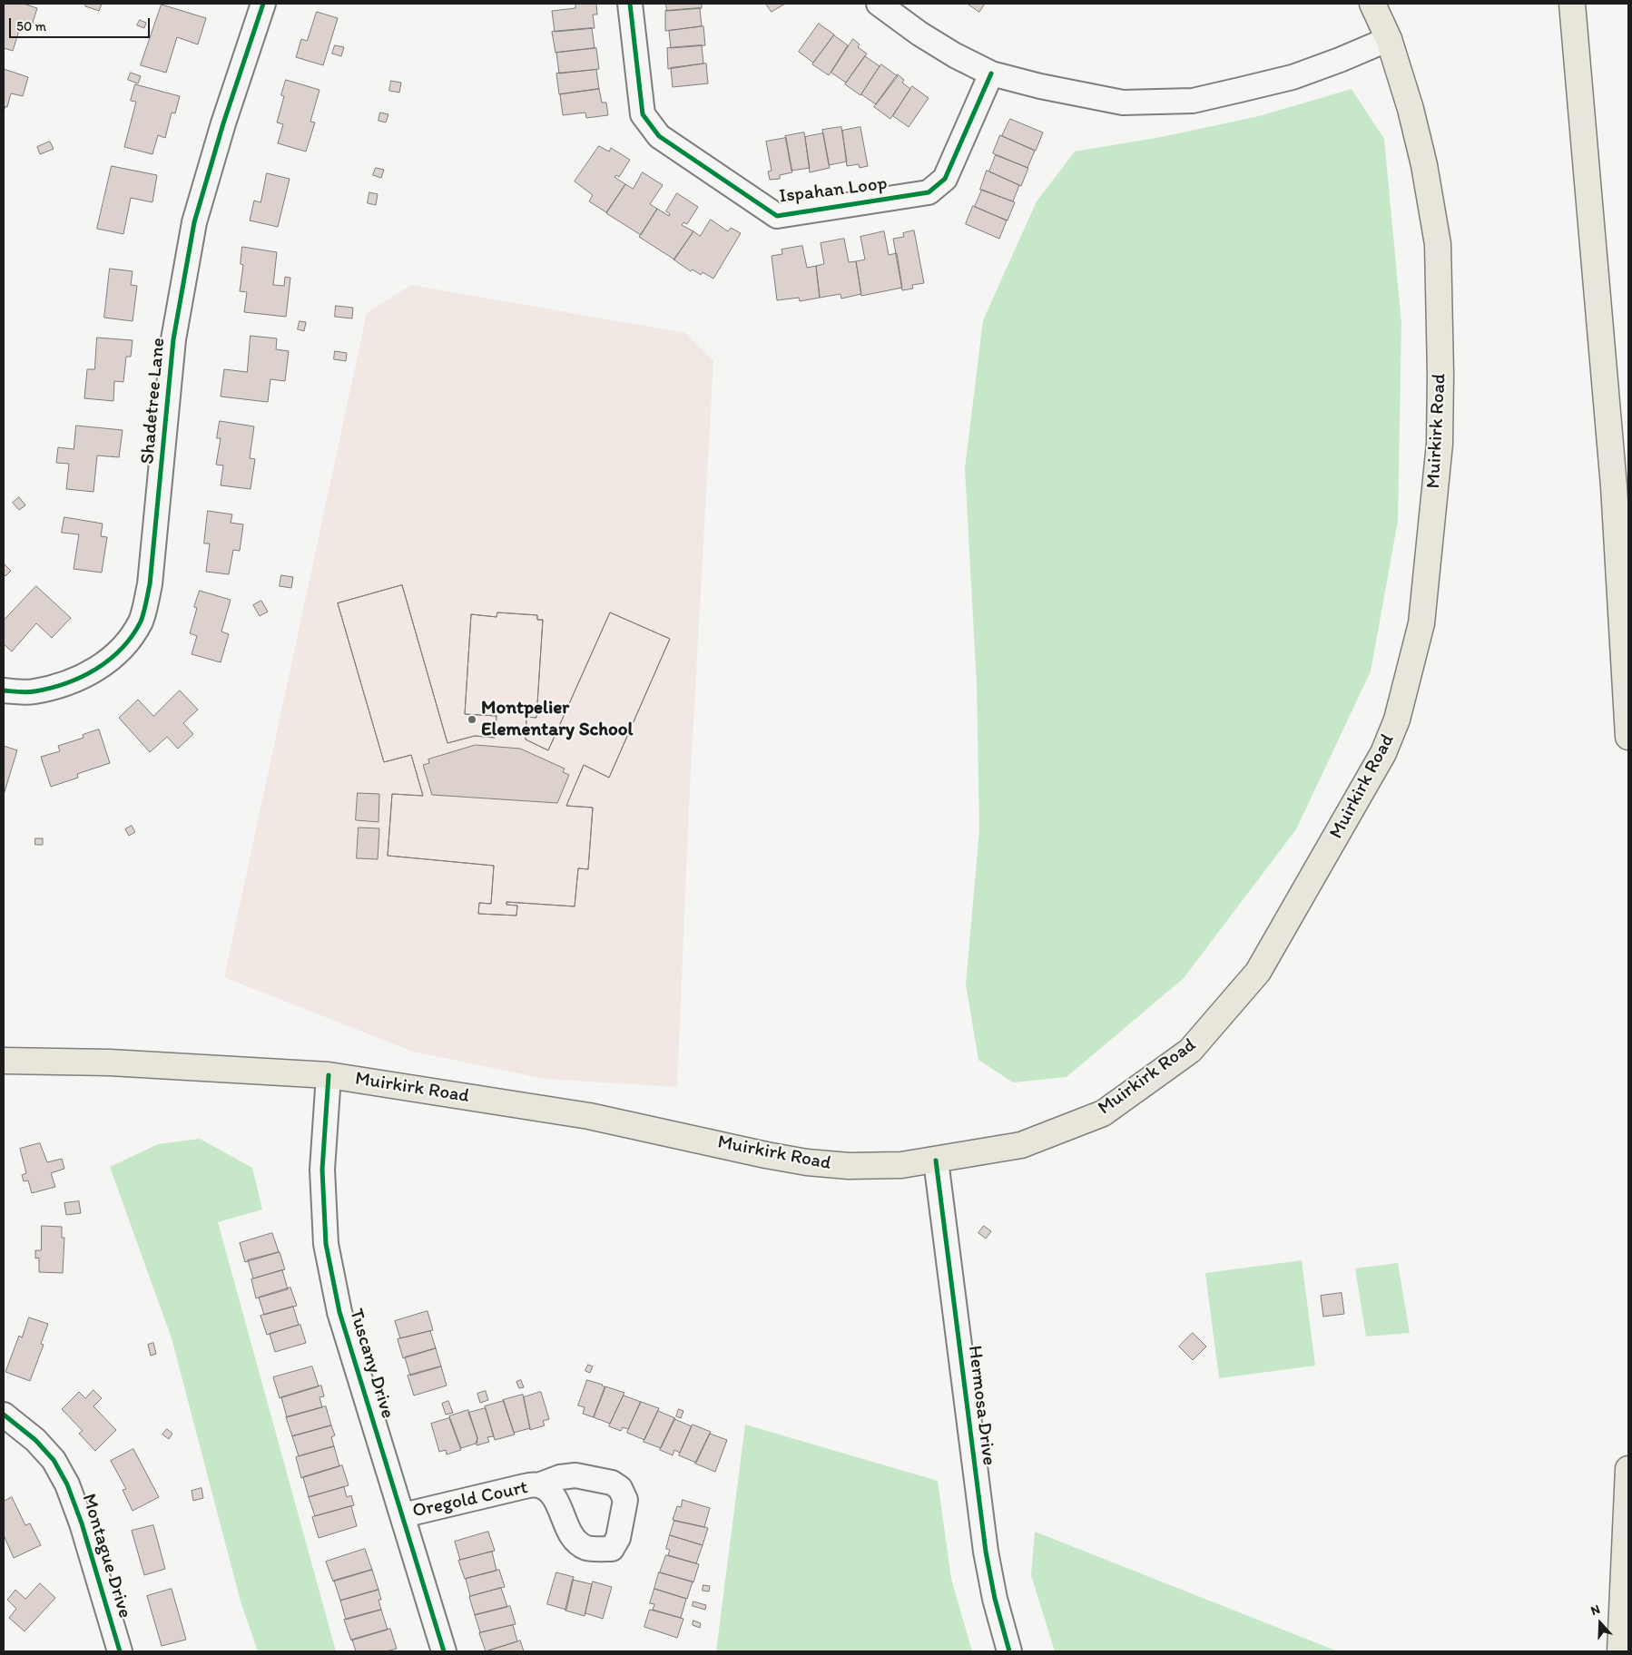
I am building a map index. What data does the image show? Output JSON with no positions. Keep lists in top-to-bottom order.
{
  "streets": {
    "main road": ["Muirkirk Road"],
    "street": [
      "Ispahan Loop",
      "Shadetree Lane",
      "Tuscany Drive",
      "Hermosa Drive",
      "Oregold Court",
      "Montague Drive"
    ]
  },
  "crossings": [
    ["Muirkirk Road", "Tuscany Drive"],
    ["Muirkirk Road", "Hermosa Drive"],
    ["Tuscany Drive", "Oregold Court"]
  ],
  "places": ["Montpelier Elementary School"],
  "scale_bar": "50 m",
  "north": "top"
}
